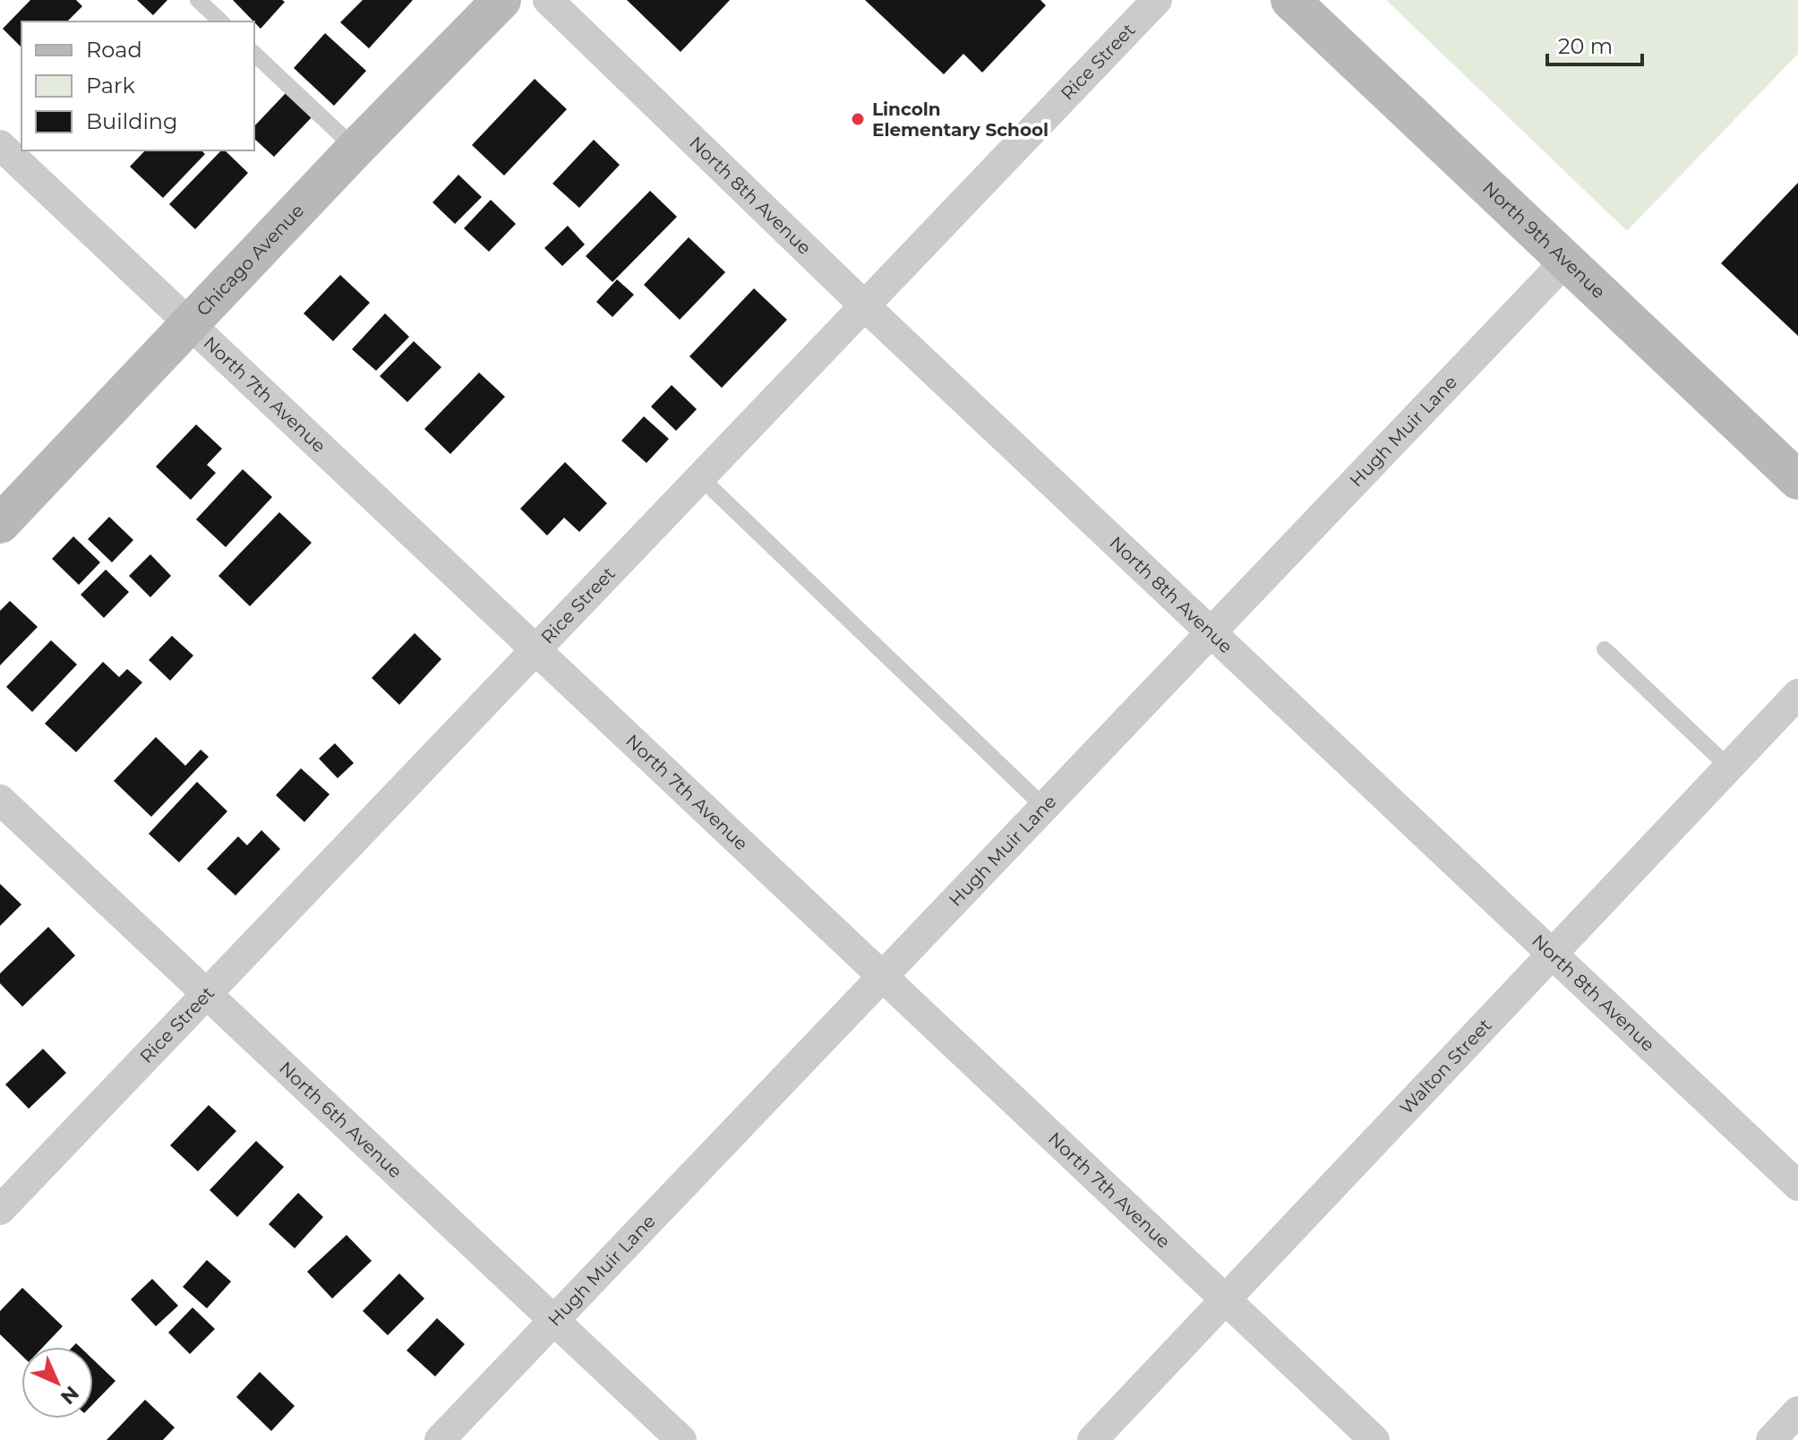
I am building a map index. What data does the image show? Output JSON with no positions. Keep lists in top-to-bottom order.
{
  "streets": {
    "main road": ["North 9th Avenue", "Chicago Avenue"],
    "street": [
      "Rice Street",
      "North 8th Avenue",
      "North 7th Avenue",
      "Hugh Muir Lane",
      "Walton Street",
      "North 6th Avenue"
    ]
  },
  "crossings": [
    ["Rice Street", "North 8th Avenue"],
    ["Rice Street", "North 7th Avenue"],
    ["Rice Street", "North 6th Avenue"],
    ["North 8th Avenue", "Hugh Muir Lane"],
    ["North 8th Avenue", "Walton Street"],
    ["North 9th Avenue", "Hugh Muir Lane"],
    ["Chicago Avenue", "North 7th Avenue"],
    ["North 7th Avenue", "Hugh Muir Lane"],
    ["North 7th Avenue", "Walton Street"],
    ["Hugh Muir Lane", "North 6th Avenue"]
  ],
  "places": ["Lincoln Elementary School"],
  "legend": ["Road", "Park", "Building"],
  "scale_bar": "20 m",
  "north": "bottom right"
}
